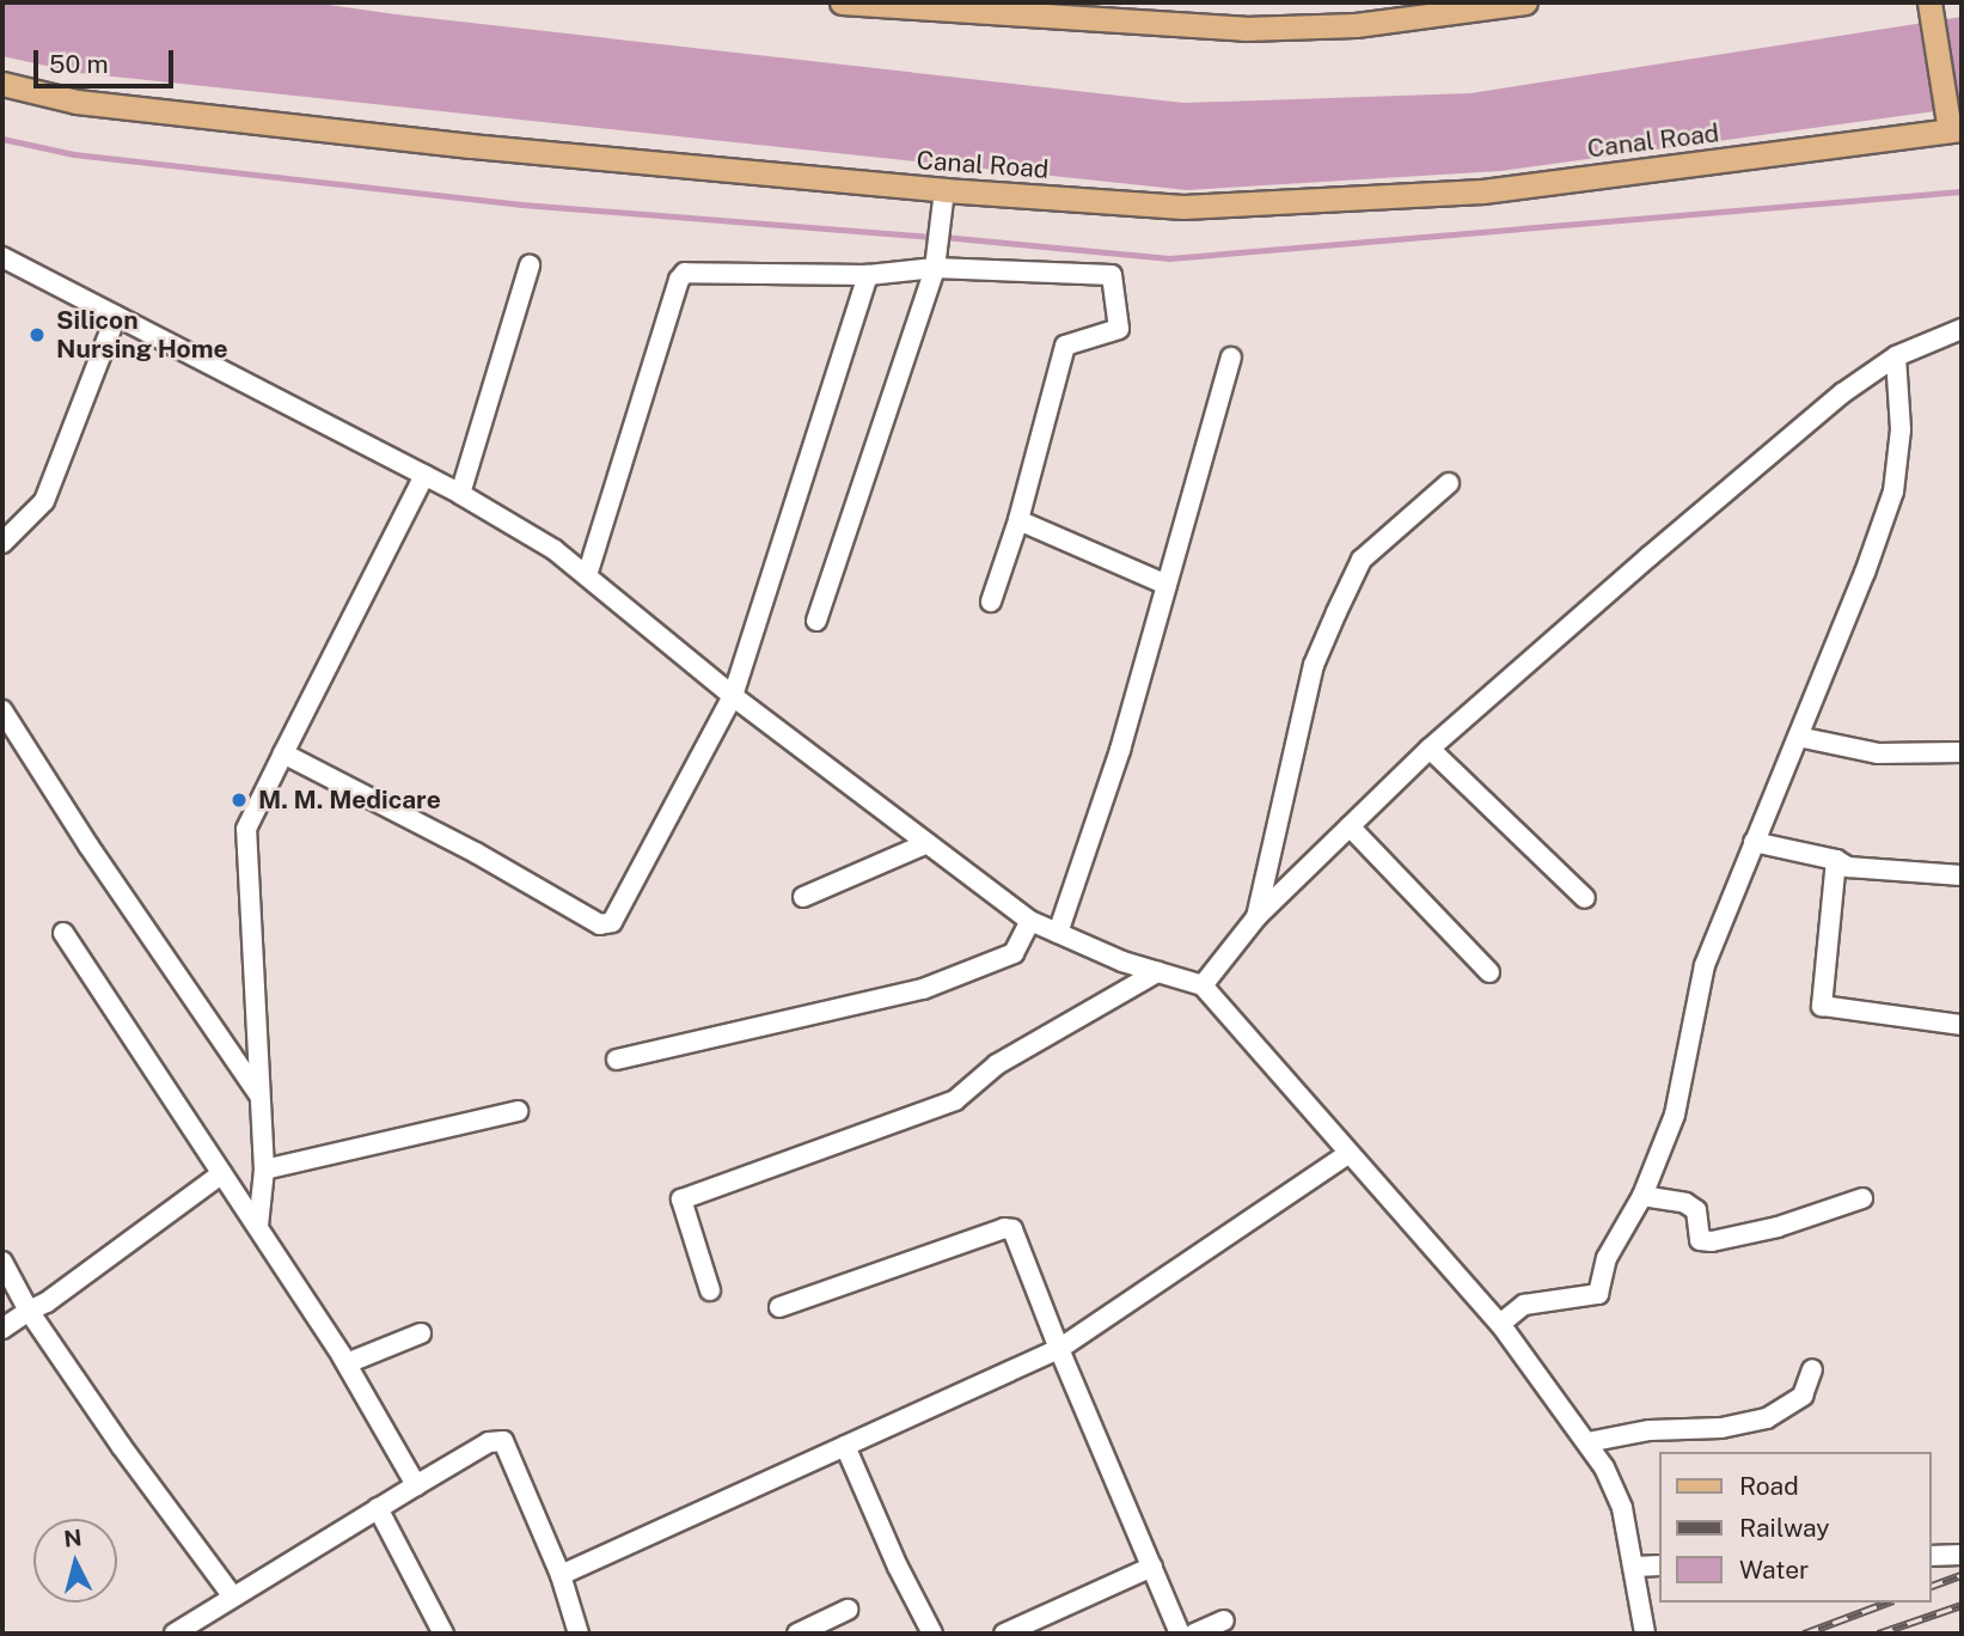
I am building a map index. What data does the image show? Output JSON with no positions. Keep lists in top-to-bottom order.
{
  "streets": {
    "main road": ["Canal Road"]
  },
  "places": ["Silicon Nursing Home", "M. M. Medicare"],
  "legend": ["Road", "Railway", "Water"],
  "scale_bar": "50 m",
  "north": "top"
}
